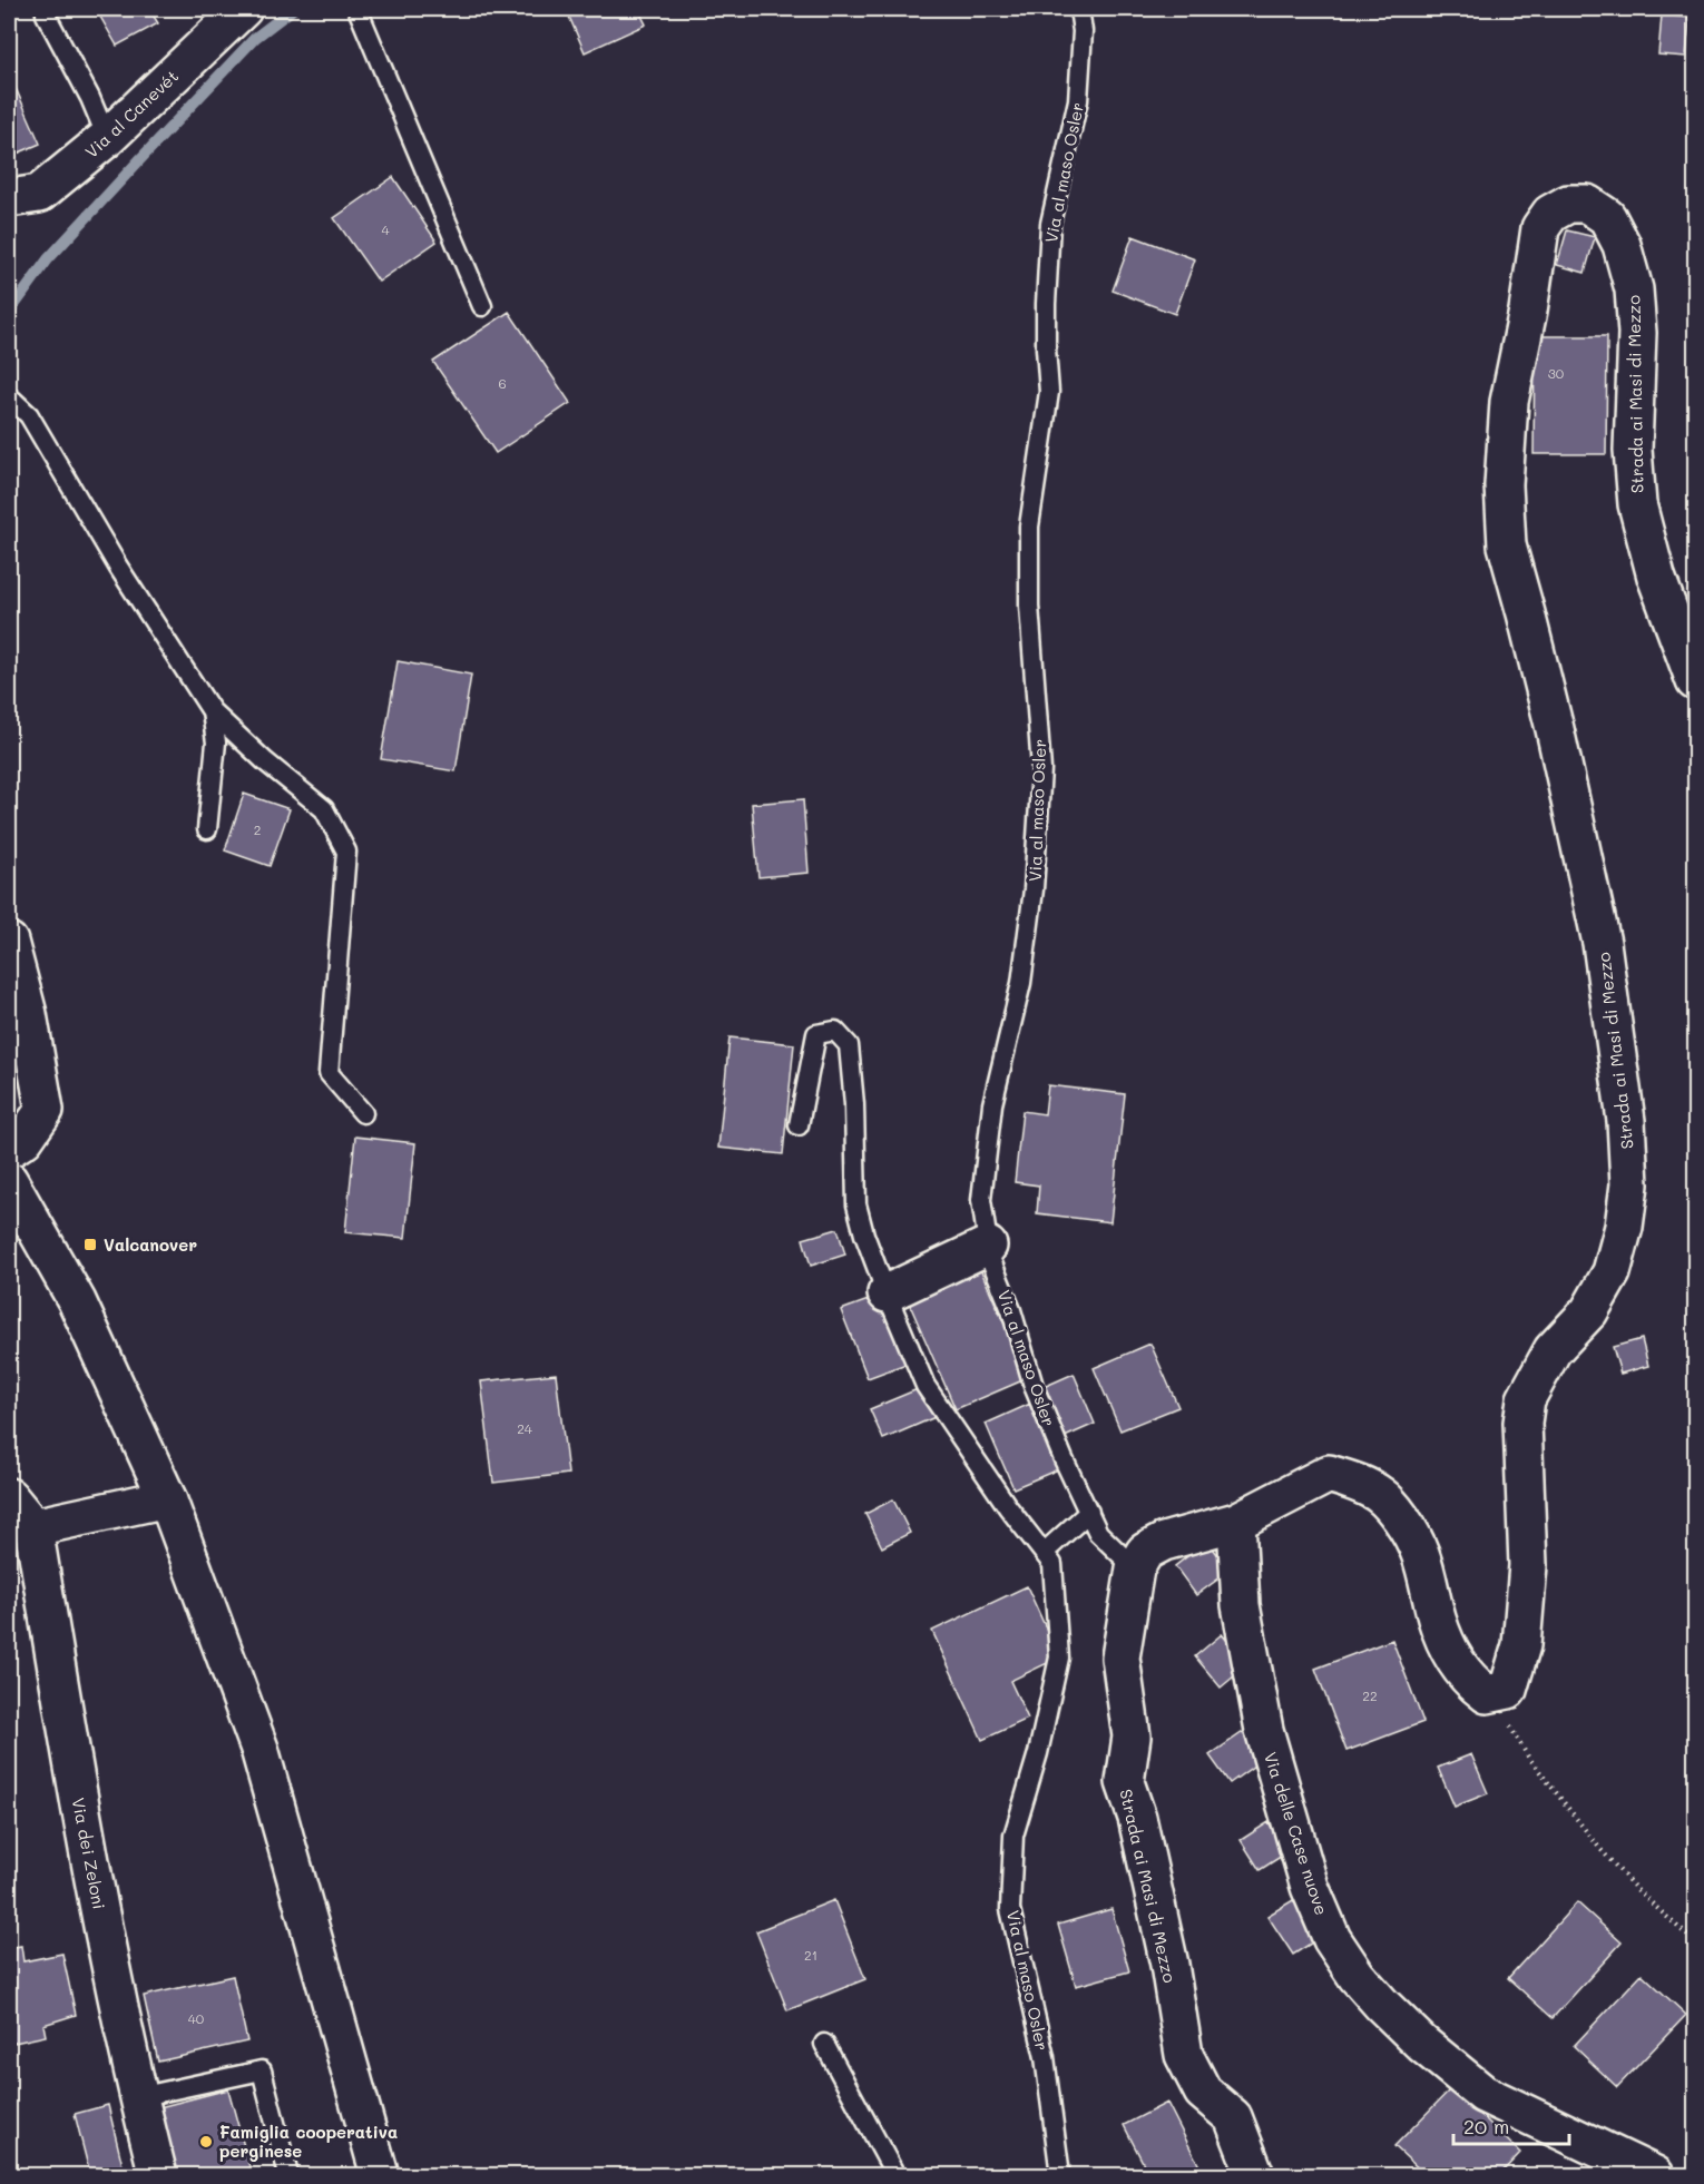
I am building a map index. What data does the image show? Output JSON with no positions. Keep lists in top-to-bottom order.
{
  "streets": {
    "street": [
      "Via al Canevét",
      "Strada ai Masi di Mezzo",
      "Via delle Case nuove",
      "Via dei Zeloni"
    ],
    "lane": ["Via al maso Osler"]
  },
  "crossings": [
    ["Via al maso Osler", "Strada ai Masi di Mezzo"]
  ],
  "places": {
    "transit": ["Valcanover"],
    "other": ["Famiglia cooperativa perginese"]
  },
  "house_numbers": [
    "4",
    "30",
    "6",
    "2",
    "24",
    "22",
    "21",
    "40"
  ],
  "scale_bar": "20 m"
}
